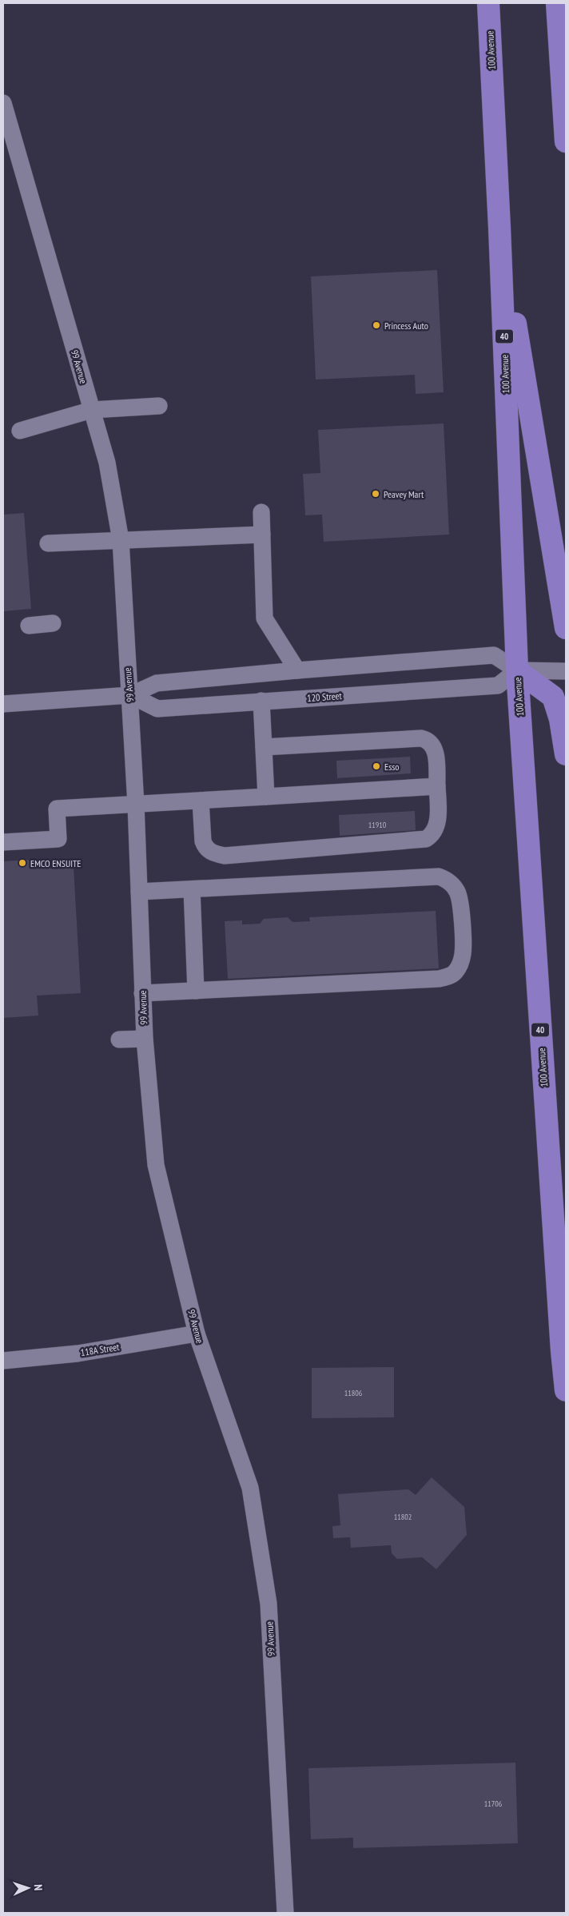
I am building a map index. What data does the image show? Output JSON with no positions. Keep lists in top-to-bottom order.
{
  "streets": {
    "main road": ["100 Avenue", "40"],
    "street": ["99 Avenue", "120 Street", "118A Street"]
  },
  "crossings": [
    ["100 Avenue", "120 Street"],
    ["99 Avenue", "120 Street"],
    ["99 Avenue", "118A Street"]
  ],
  "places": [
    "Princess Auto",
    "Peavey Mart",
    "Esso",
    "EMCO ENSUITE"
  ],
  "house_numbers": [
    "11910",
    "11806",
    "11802",
    "11706"
  ],
  "north": "right"
}
